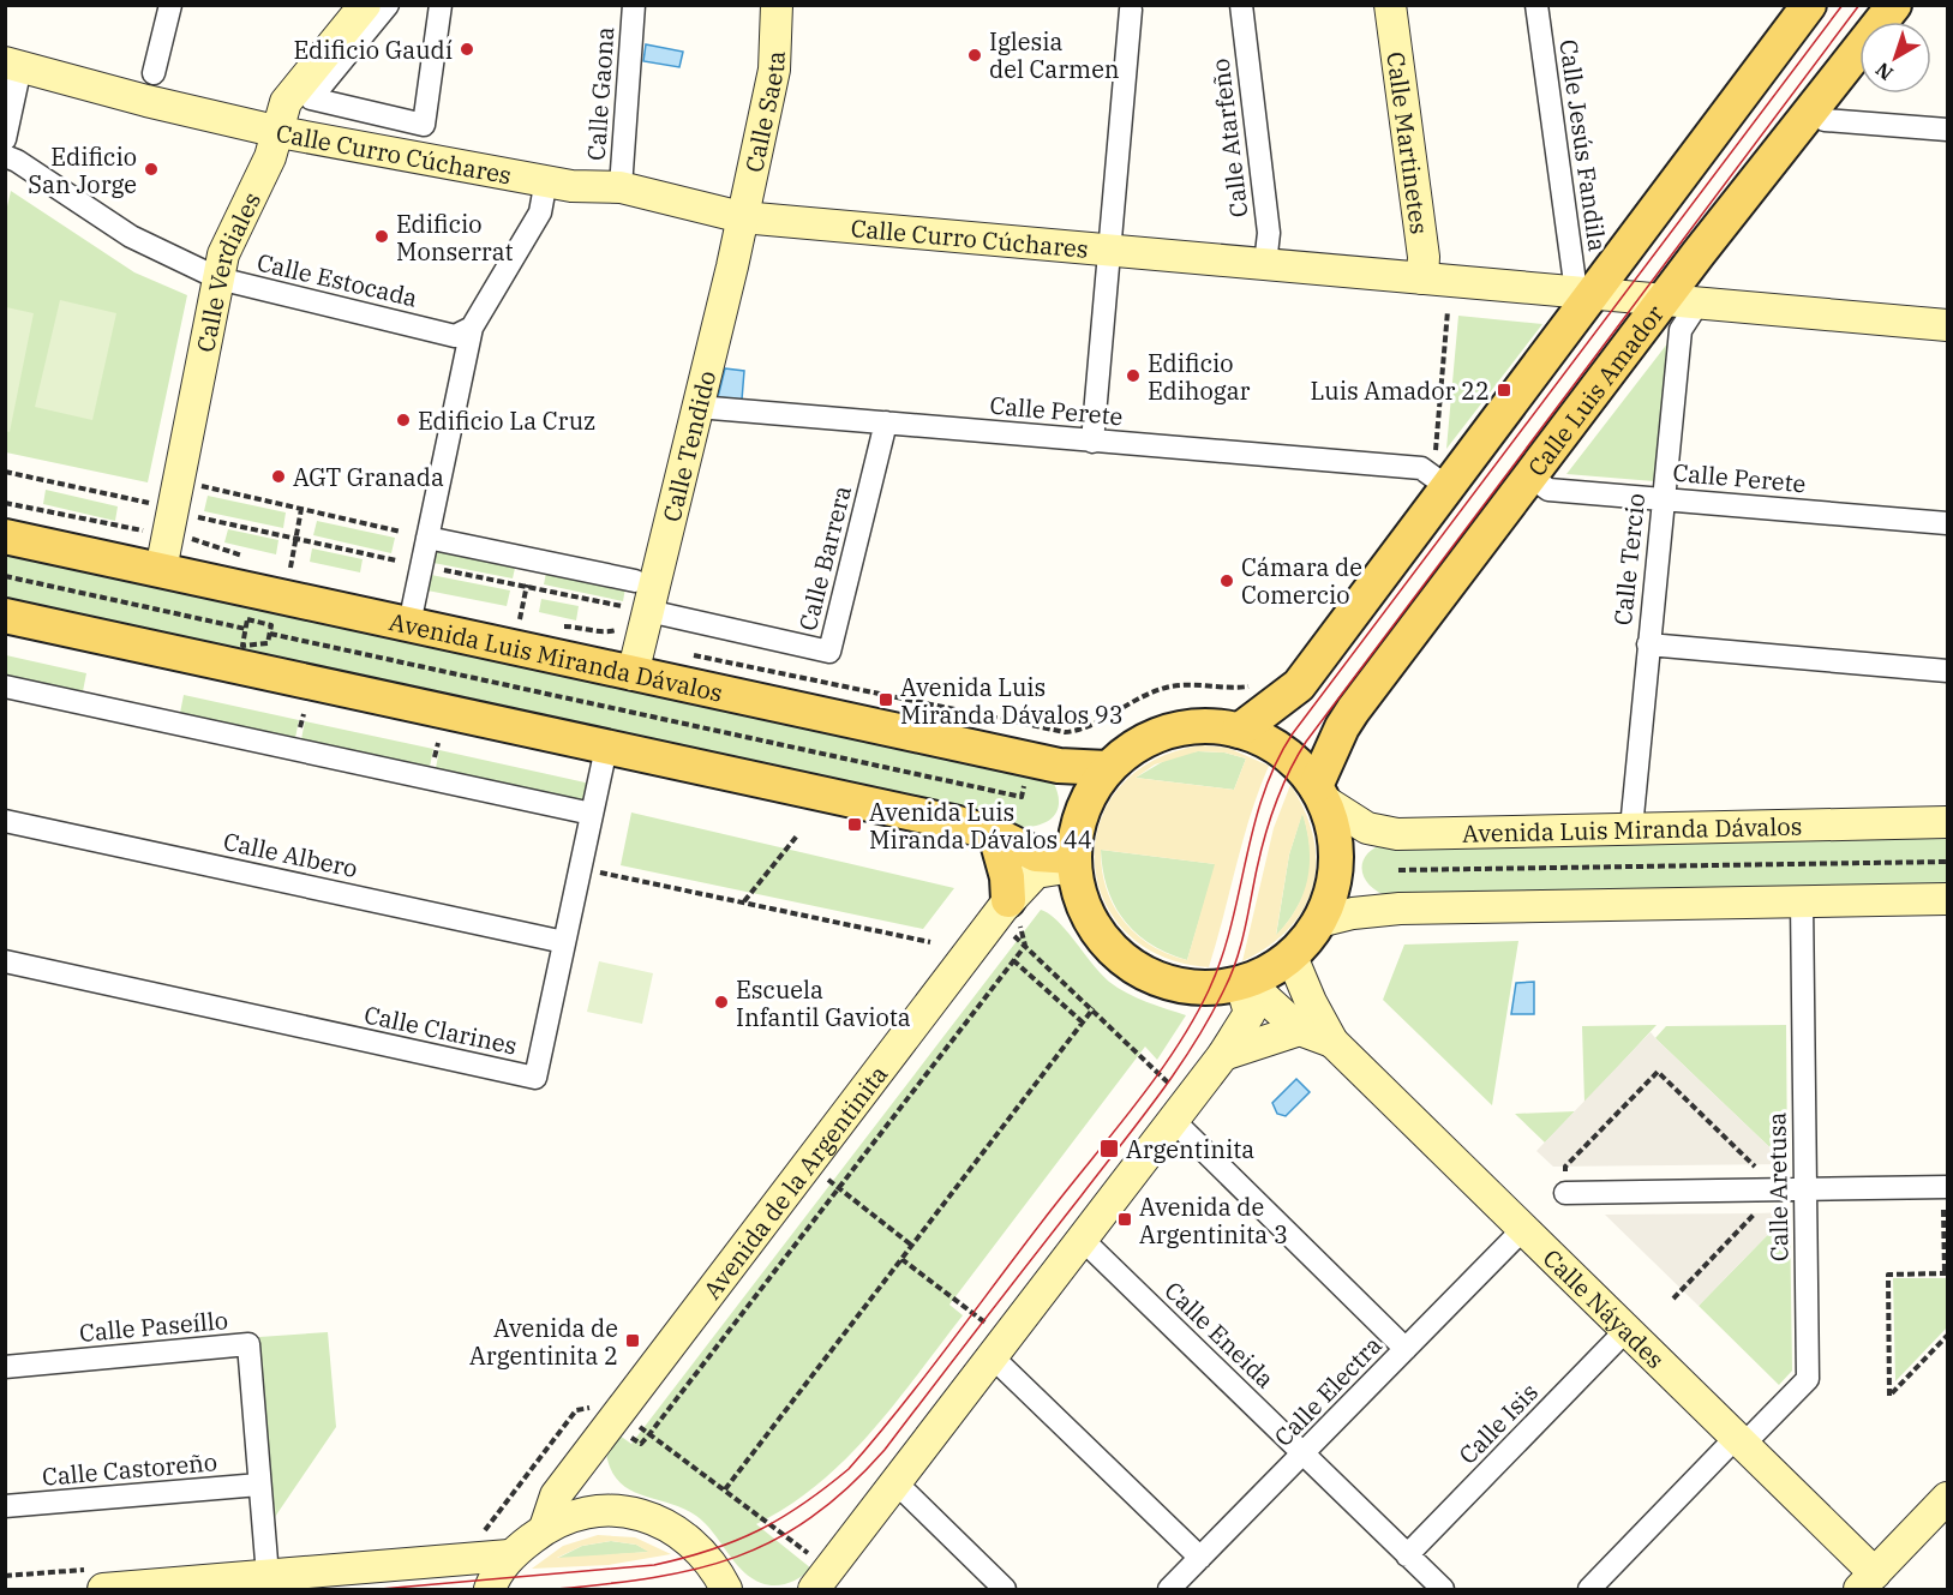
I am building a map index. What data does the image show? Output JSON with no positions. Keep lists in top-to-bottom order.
{
  "streets": {
    "main road": ["Calle Luis Amador", "Avenida Luis Miranda Dávalos"],
    "street": [
      "Calle Gaona",
      "Calle Saeta",
      "Calle Atarfeño",
      "Calle Martinetes",
      "Calle Jesús Fandila",
      "Calle Curro Cúchares",
      "Calle Verdiales",
      "Calle Estocada",
      "Calle Perete",
      "Calle Tendido",
      "Calle Barrera",
      "Calle Tercio",
      "Calle Albero",
      "Calle Clarines",
      "Avenida de la Argentinita",
      "Calle Aretusa",
      "Calle Náyades",
      "Calle Paseíllo",
      "Calle Eneida",
      "Calle Electra",
      "Calle Isis",
      "Calle Castoreño"
    ]
  },
  "crossings": [
    ["Calle Gaona", "Calle Curro Cúchares"],
    ["Calle Saeta", "Calle Curro Cúchares"],
    ["Calle Saeta", "Calle Tendido"],
    ["Calle Atarfeño", "Calle Curro Cúchares"],
    ["Calle Martinetes", "Calle Curro Cúchares"],
    ["Calle Jesús Fandila", "Calle Curro Cúchares"],
    ["Calle Curro Cúchares", "Calle Verdiales"],
    ["Calle Curro Cúchares", "Calle Luis Amador"],
    ["Calle Curro Cúchares", "Calle Tendido"],
    ["Calle Curro Cúchares", "Calle Tercio"],
    ["Calle Verdiales", "Calle Estocada"],
    ["Calle Verdiales", "Avenida Luis Miranda Dávalos"],
    ["Calle Luis Amador", "Calle Perete"],
    ["Calle Luis Amador", "Avenida Luis Miranda Dávalos"],
    ["Calle Perete", "Calle Tendido"],
    ["Calle Perete", "Calle Barrera"],
    ["Calle Perete", "Calle Tercio"],
    ["Calle Tendido", "Calle Barrera"],
    ["Calle Tendido", "Avenida Luis Miranda Dávalos"],
    ["Calle Tercio", "Avenida Luis Miranda Dávalos"],
    ["Calle Albero", "Calle Clarines"],
    ["Calle Aretusa", "Calle Náyades"],
    ["Calle Náyades", "Calle Electra"],
    ["Calle Náyades", "Calle Isis"],
    ["Calle Paseíllo", "Calle Castoreño"],
    ["Calle Eneida", "Calle Electra"],
    ["Calle Eneida", "Calle Isis"]
  ],
  "places": {
    "other": [
      "Edificio Gaudí",
      "Iglesia del Carmen",
      "Edificio San Jorge",
      "Edificio Monserrat",
      "Edificio Edihogar",
      "Edificio La Cruz",
      "AGT Granada",
      "Cámara de Comercio",
      "Escuela Infantil Gaviota"
    ],
    "transit": [
      "Luis Amador 22",
      "Avenida Luis Miranda Dávalos 93",
      "Avenida Luis Miranda Dávalos 44",
      "Argentinita",
      "Avenida de Argentinita 3",
      "Avenida de Argentinita 2"
    ]
  },
  "north": "bottom left"
}
